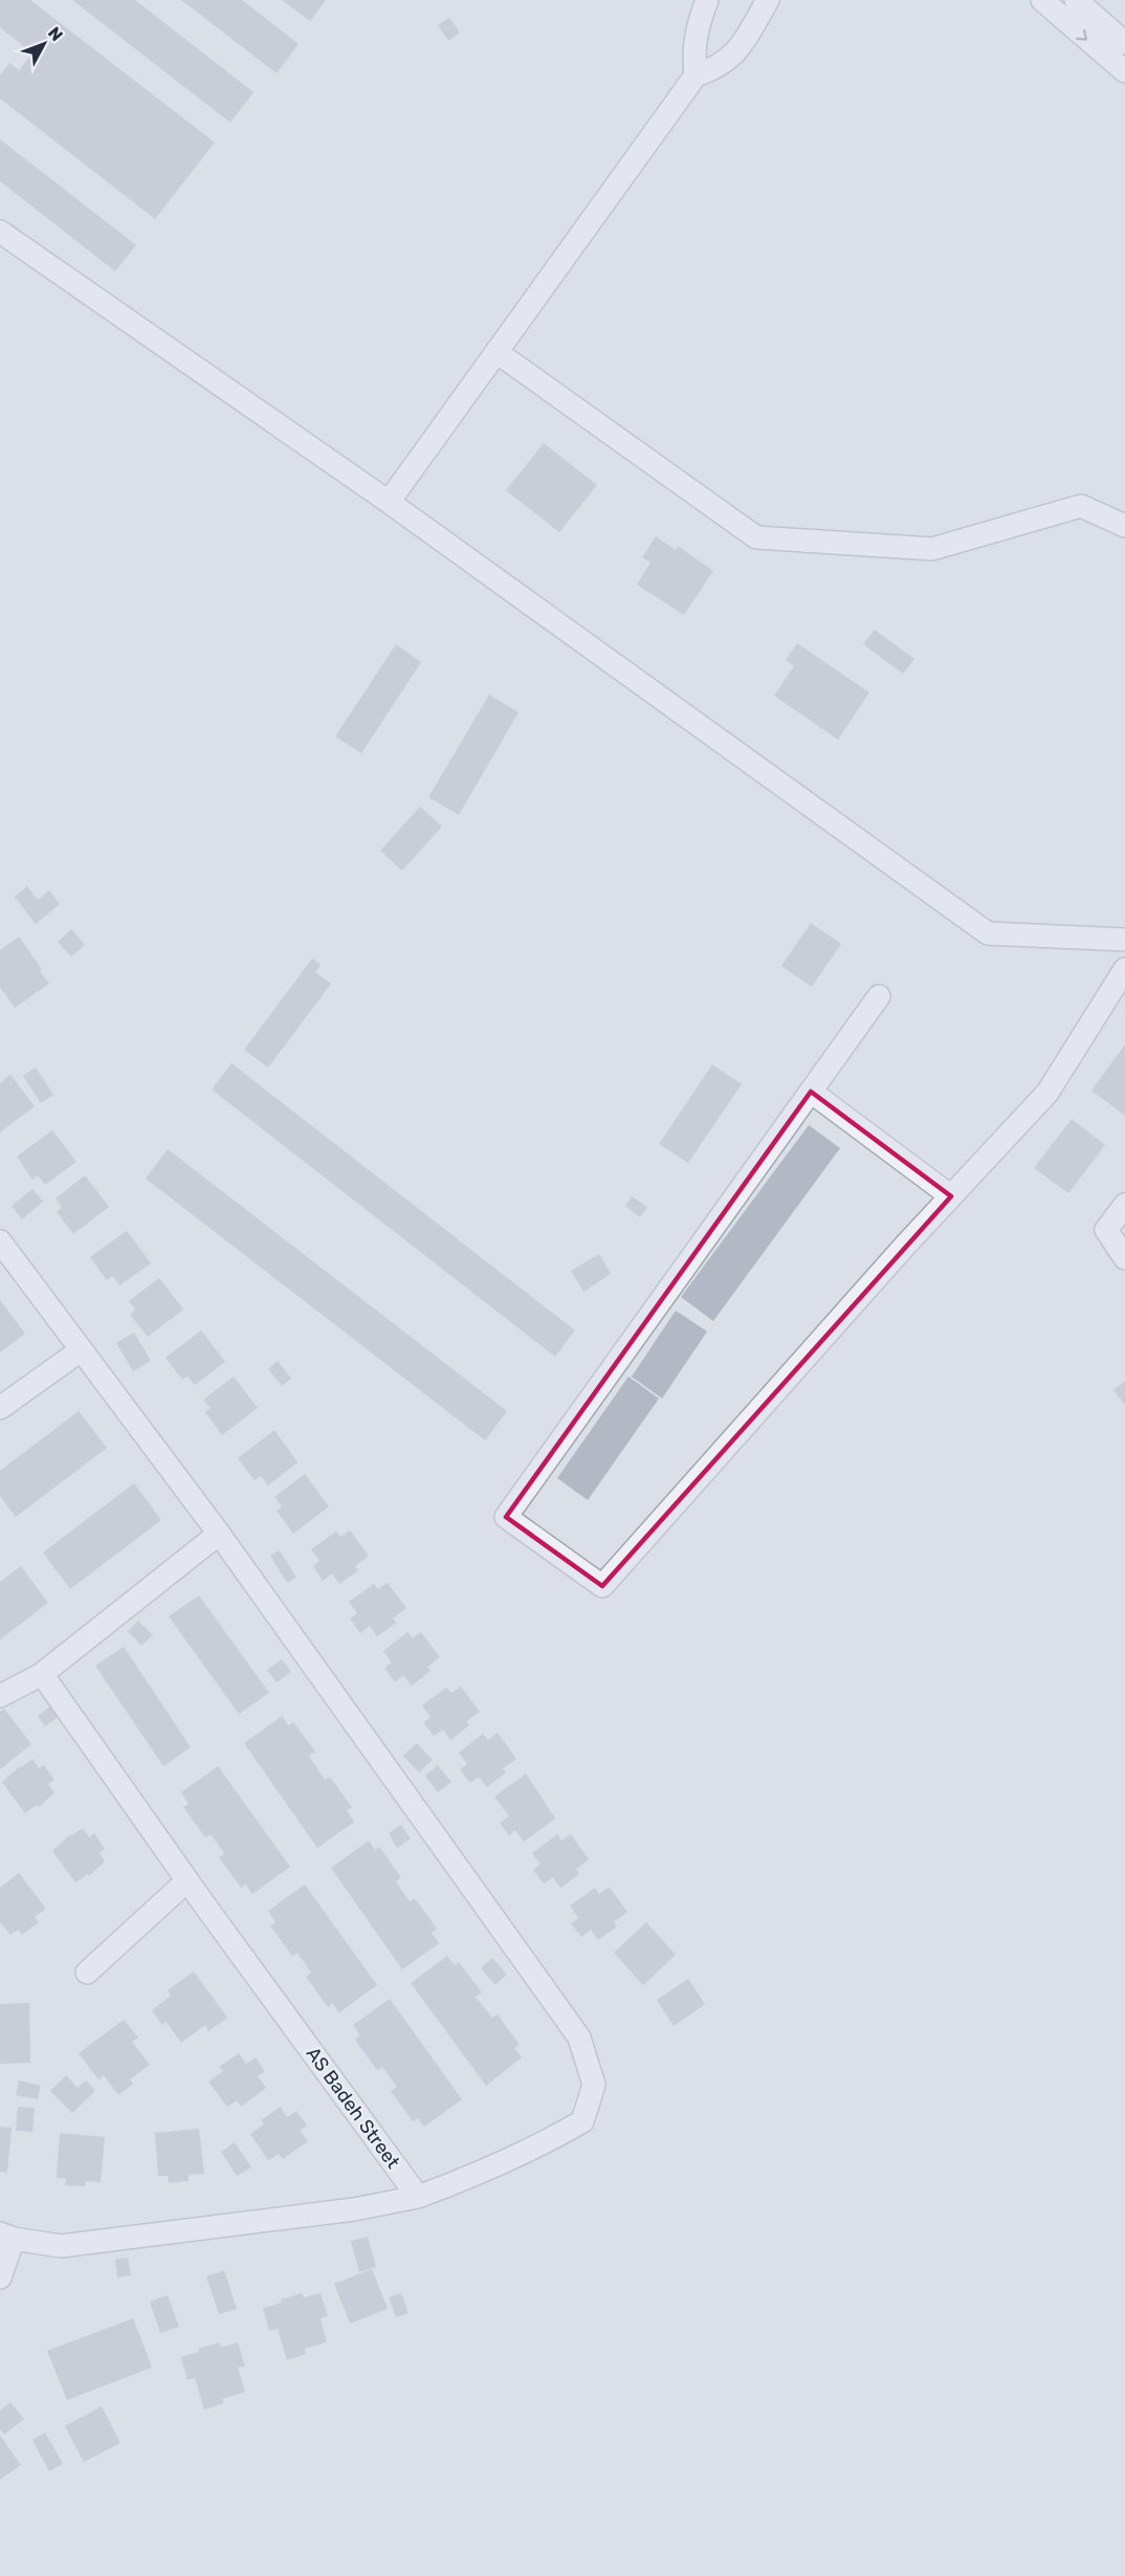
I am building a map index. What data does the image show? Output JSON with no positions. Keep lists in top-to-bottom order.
{
  "streets": {
    "street": ["AS Badeh Street"]
  },
  "north": "top right"
}
